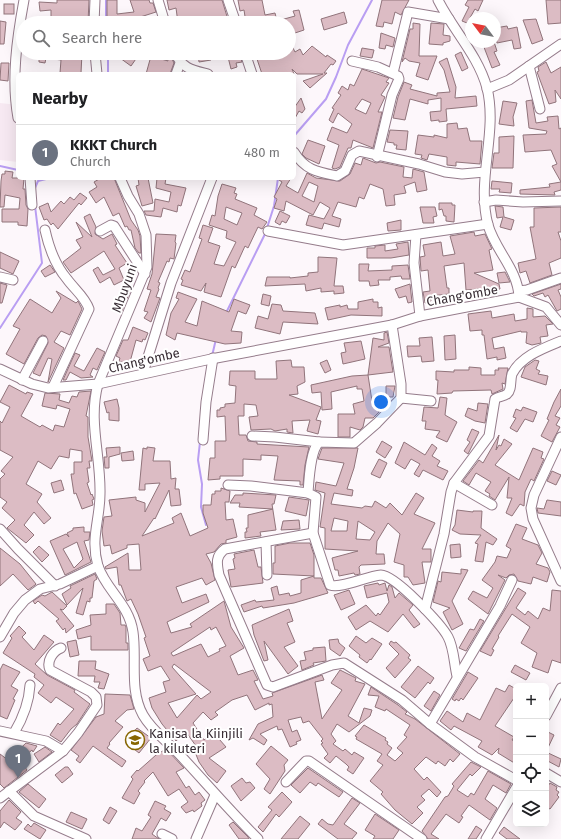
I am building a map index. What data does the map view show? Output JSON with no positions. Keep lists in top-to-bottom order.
{
  "streets": {
    "street": ["Mbuyuni", "Chang'ombe"]
  },
  "crossings": [
    ["Mbuyuni", "Chang'ombe"]
  ],
  "places": {
    "school or university": ["Kanisa la Kiinjili la kiluteri"]
  },
  "north": "top left",
  "page": {
    "search": "Search here",
    "heading": "Nearby",
    "list": [
      {
        "mark": "1",
        "name": "KKKT Church",
        "note": "Church",
        "value": "480 m"
      }
    ],
    "map_buttons": ["+", "−"],
    "pins": "1"
  }
}
